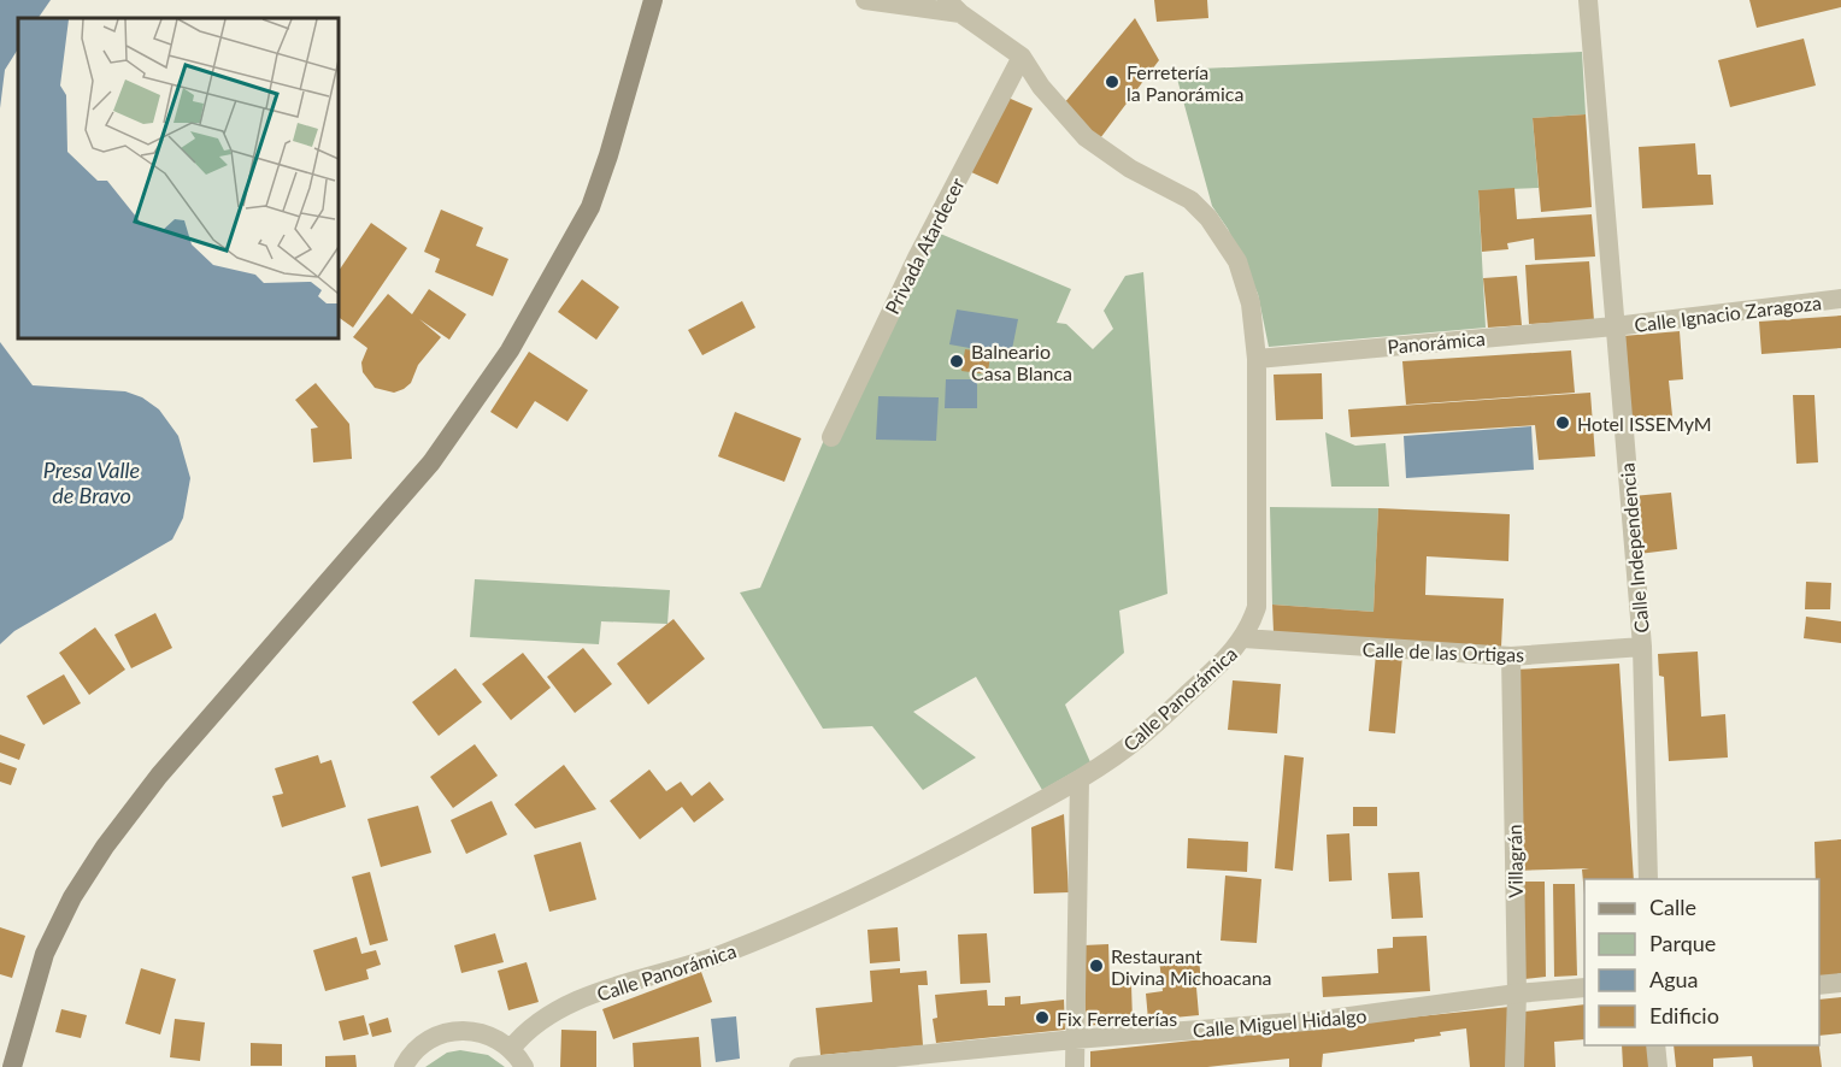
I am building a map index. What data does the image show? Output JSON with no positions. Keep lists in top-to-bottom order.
{
  "streets": {
    "street": [
      "Privada Atardecer",
      "Calle Ignacio Zaragoza",
      "Panorámica",
      "Calle Independencia",
      "Calle de las Ortigas",
      "Calle Panorámica",
      "Villagrán",
      "Calle Miguel Hidalgo"
    ]
  },
  "crossings": [
    ["Privada Atardecer", "Calle Panorámica"],
    ["Calle Ignacio Zaragoza", "Panorámica"],
    ["Calle Ignacio Zaragoza", "Calle Independencia"],
    ["Panorámica", "Calle Independencia"],
    ["Panorámica", "Calle Panorámica"],
    ["Calle Independencia", "Calle de las Ortigas"],
    ["Calle de las Ortigas", "Calle Panorámica"],
    ["Calle de las Ortigas", "Villagrán"],
    ["Villagrán", "Calle Miguel Hidalgo"]
  ],
  "water": ["Presa Valle de Bravo"],
  "places": [
    "Ferretería la Panorámica",
    "Balneario Casa Blanca",
    "Hotel ISSEMyM",
    "Restaurant Divina Michoacana",
    "Fix Ferreterías"
  ],
  "legend": [
    "Calle",
    "Parque",
    "Agua",
    "Edificio"
  ]
}
